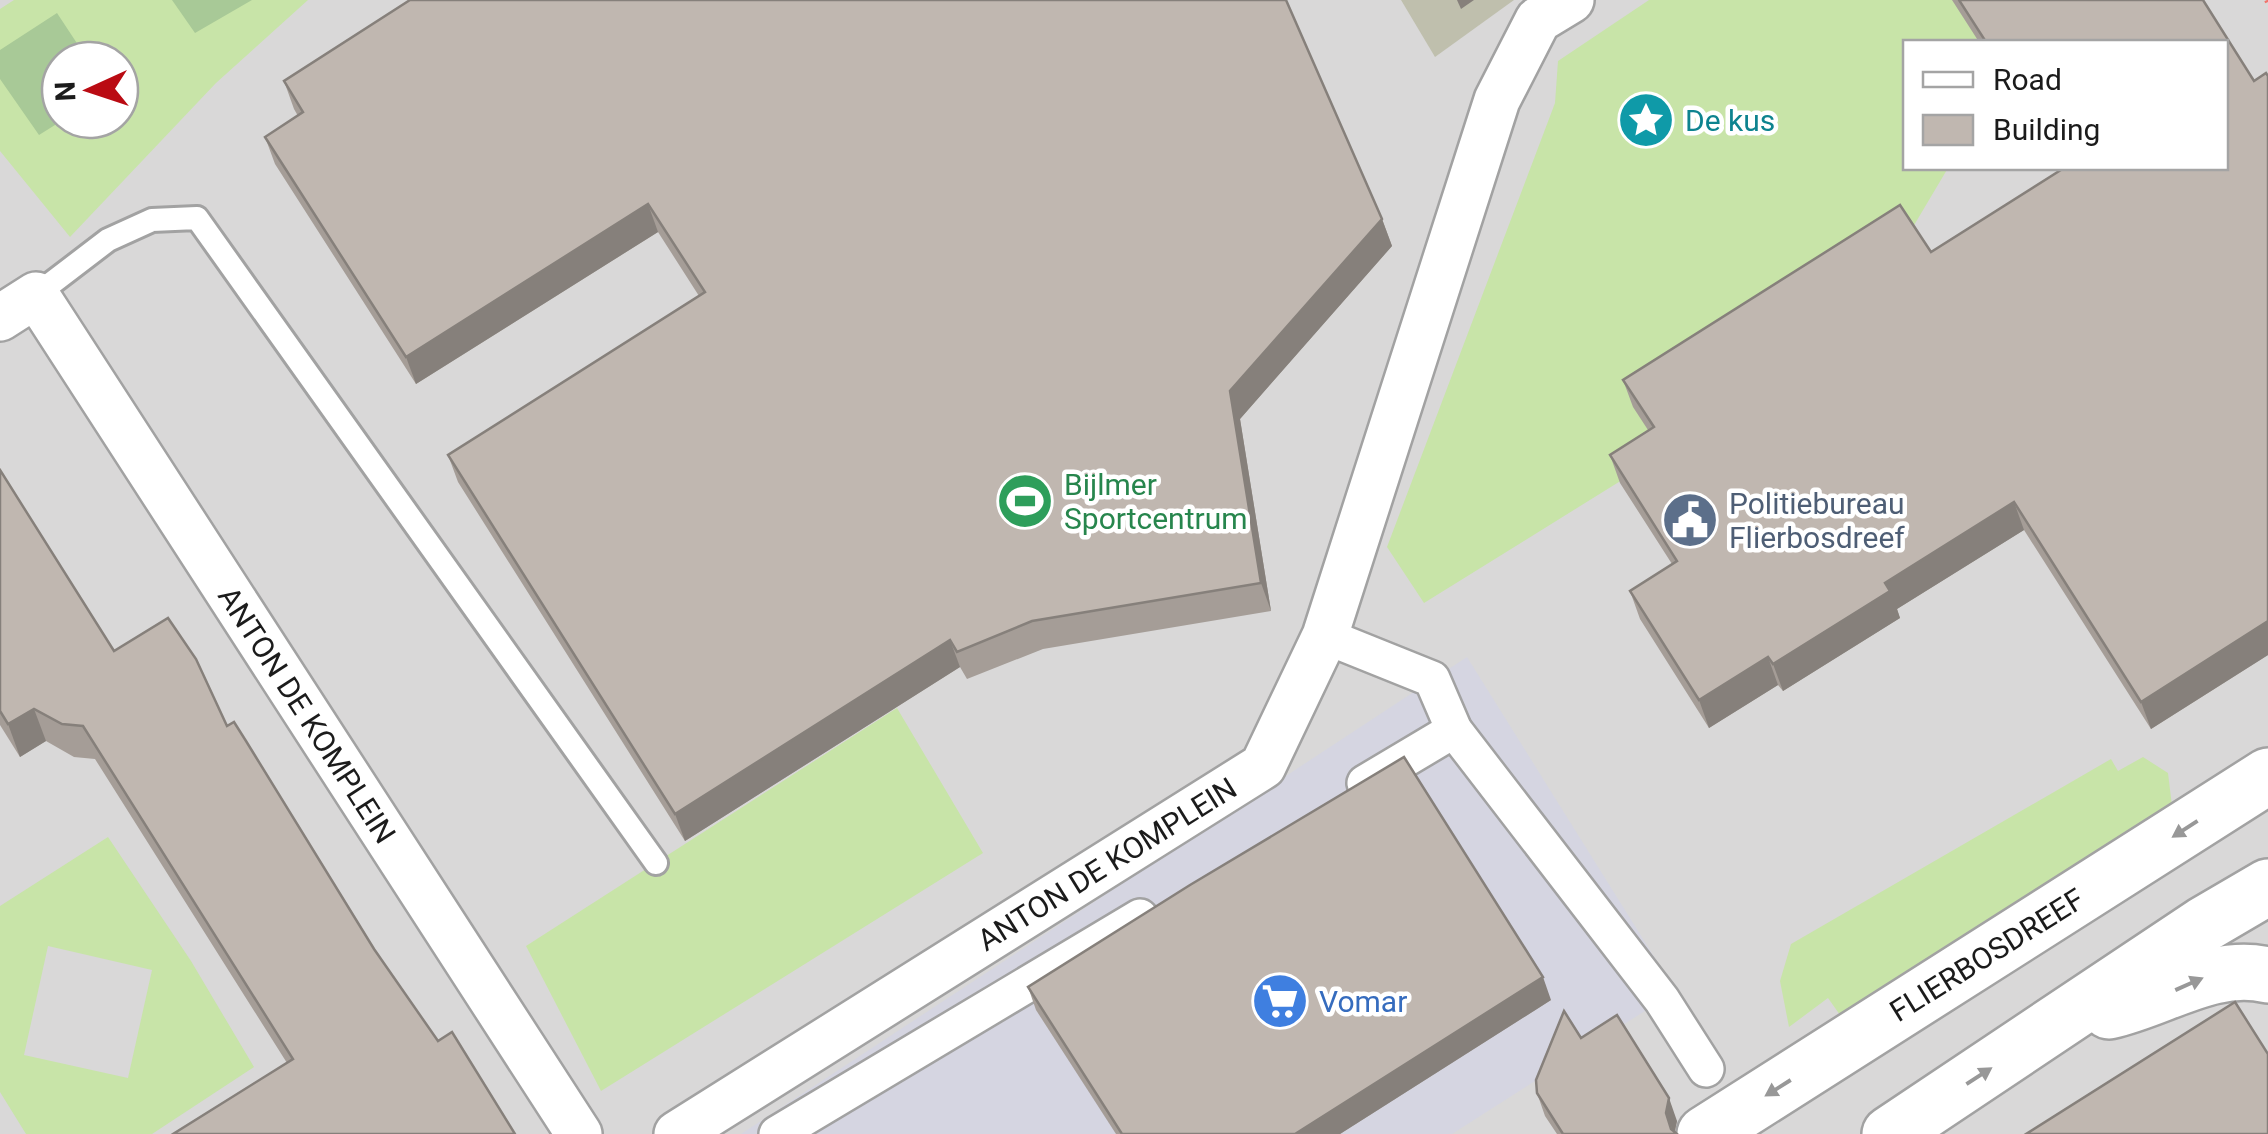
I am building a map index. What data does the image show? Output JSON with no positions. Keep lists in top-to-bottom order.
{
  "streets": {
    "street": ["ANTON DE KOMPLEIN", "FLIERBOSDREEF"]
  },
  "places": {
    "place": ["De kus"],
    "sports": ["Bijlmer Sportcentrum"],
    "public building": ["Politiebureau Flierbosdreef"],
    "supermarket": ["Vomar"]
  },
  "legend": ["Road", "Building"],
  "north": "left"
}
